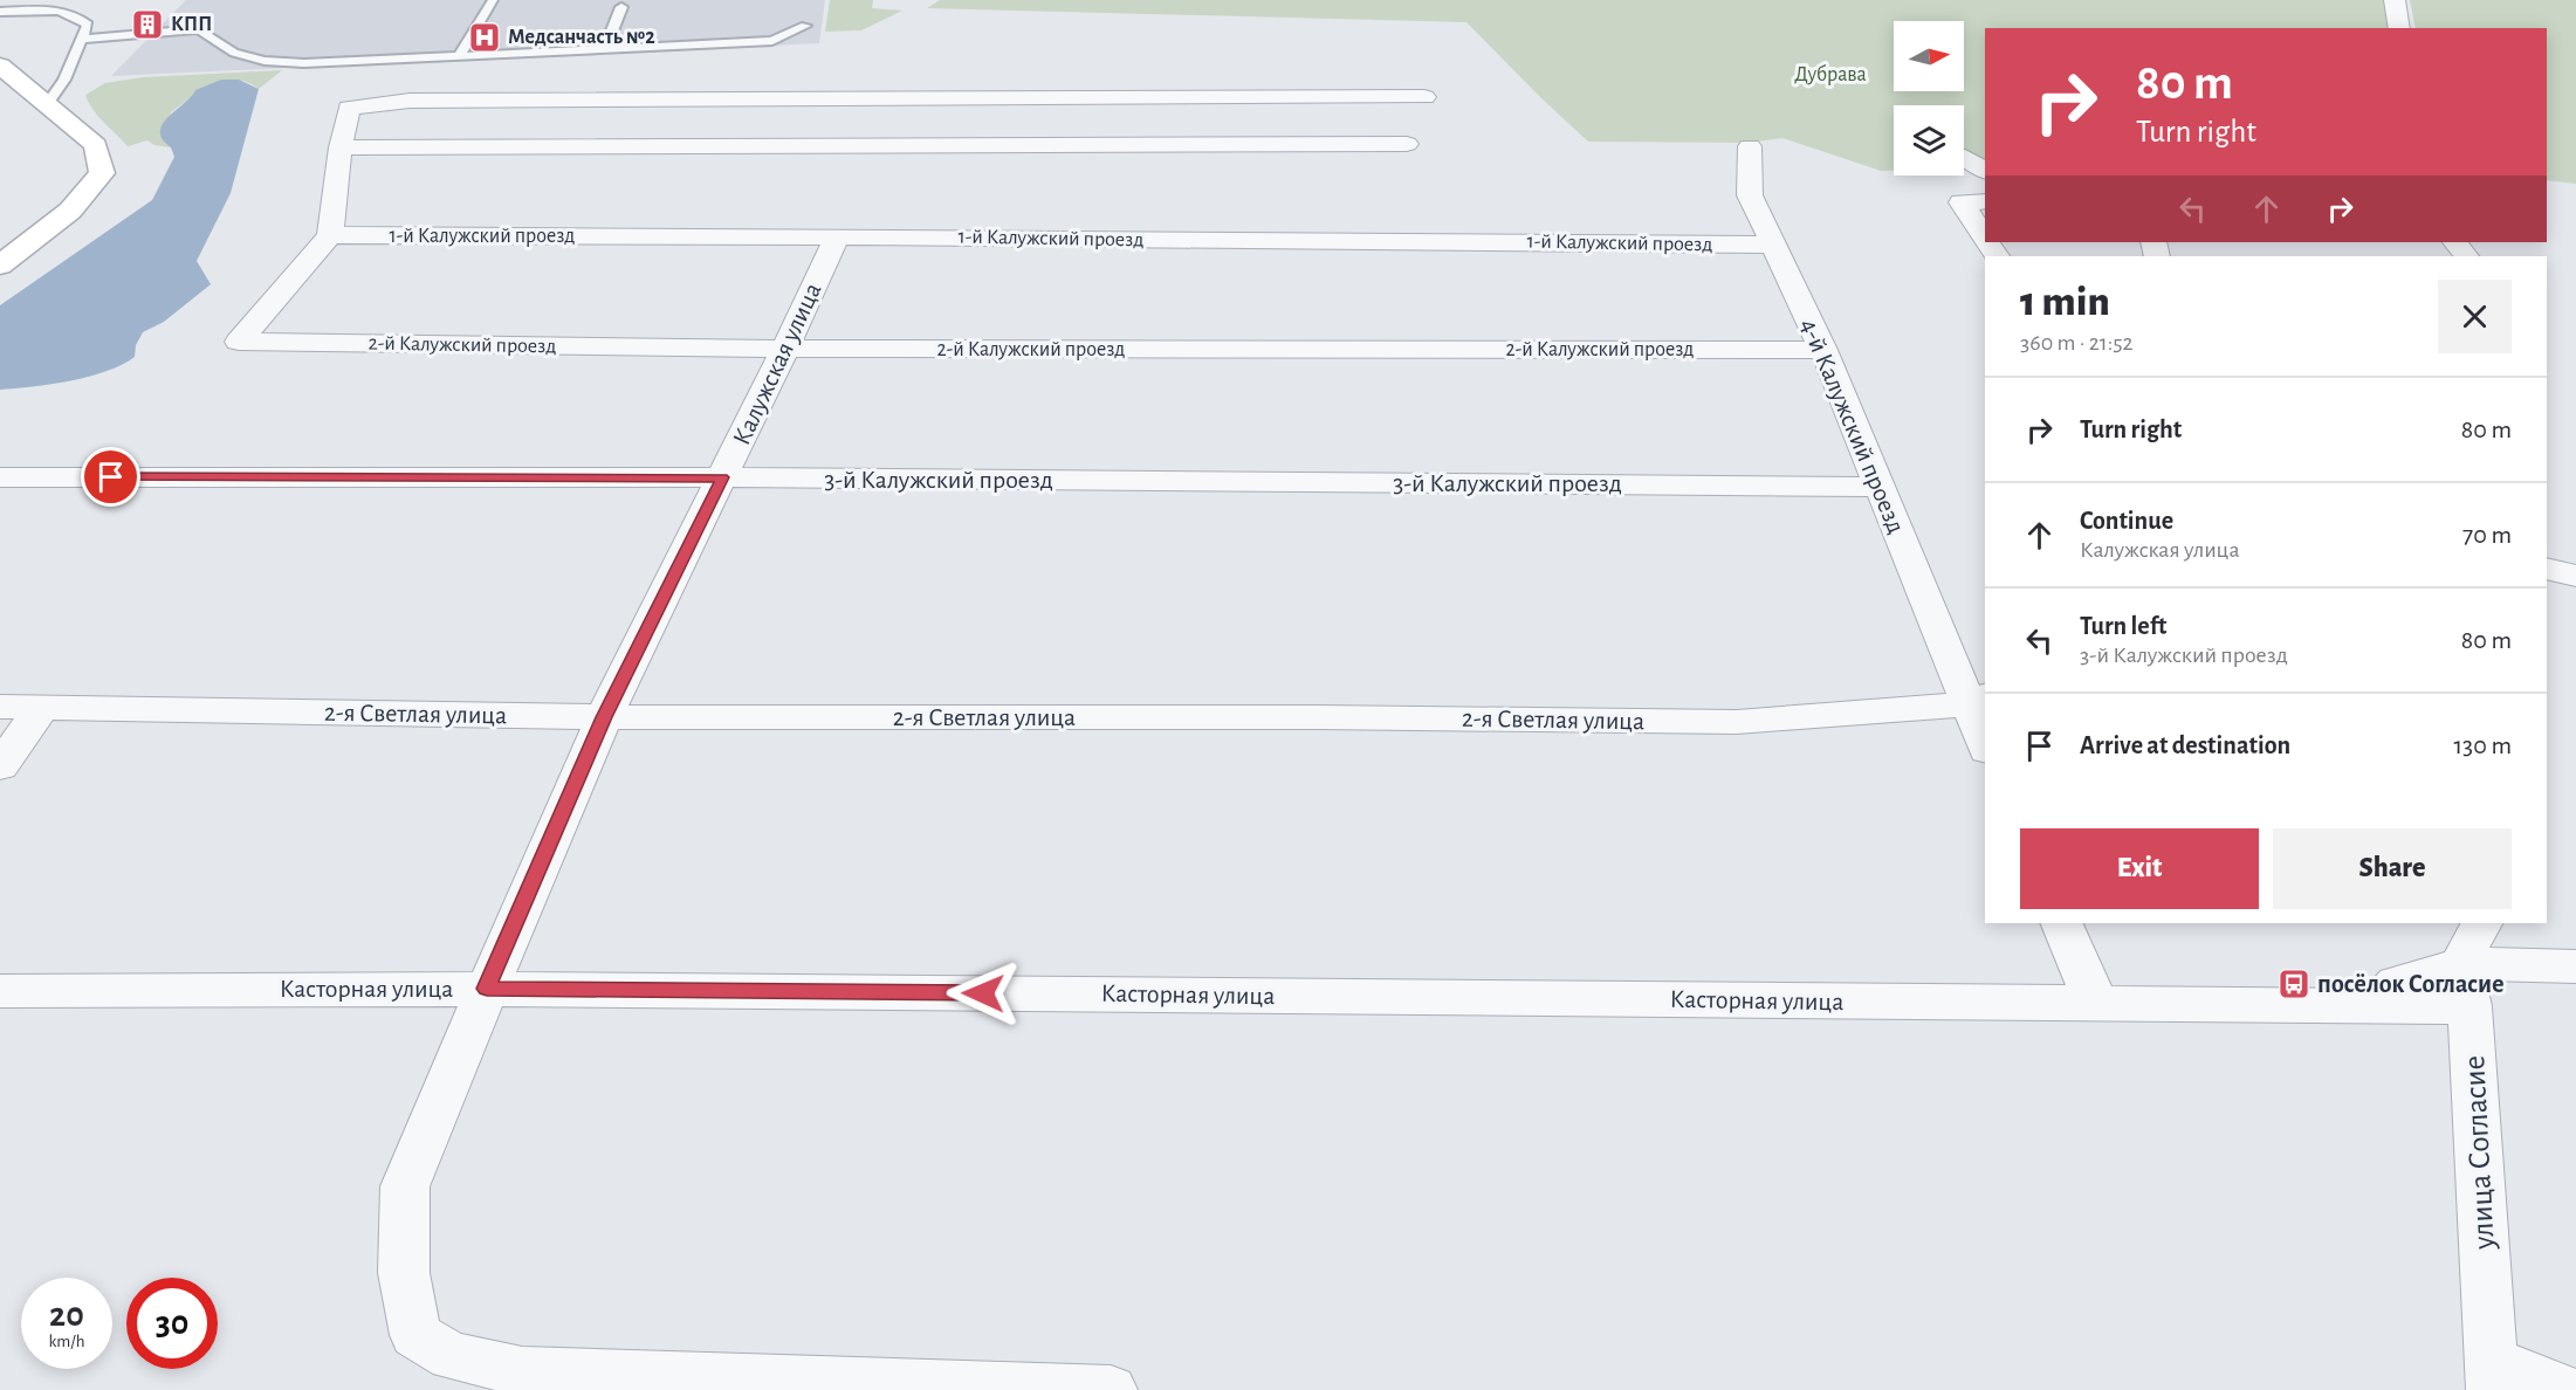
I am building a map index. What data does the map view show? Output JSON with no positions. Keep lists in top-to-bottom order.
{
  "streets": {
    "street": [
      "1-й Калужский проезд",
      "2-й Калужский проезд",
      "Калужская улица",
      "4-й Калужский проезд",
      "3-й Калужский проезд",
      "2-я Светлая улица",
      "Касторная улица",
      "улица Согласие"
    ]
  },
  "crossings": [
    ["1-й Калужский проезд", "2-й Калужский проезд"],
    ["1-й Калужский проезд", "Калужская улица"],
    ["1-й Калужский проезд", "4-й Калужский проезд"],
    ["2-й Калужский проезд", "Калужская улица"],
    ["2-й Калужский проезд", "4-й Калужский проезд"],
    ["Калужская улица", "3-й Калужский проезд"],
    ["Калужская улица", "2-я Светлая улица"],
    ["Калужская улица", "Касторная улица"],
    ["4-й Калужский проезд", "3-й Калужский проезд"],
    ["4-й Калужский проезд", "2-я Светлая улица"],
    ["Касторная улица", "улица Согласие"]
  ],
  "parks": ["Дубрава"],
  "places": {
    "building": ["КПП"],
    "hospital": ["Медсанчасть №2"],
    "bus stop": ["посёлок Согласие"]
  },
  "north": "right",
  "page": {
    "turn": ["80 m", "Turn right"],
    "heading": ["1 min", "360 m · 21:52"],
    "list": [
      {
        "name": "Turn right",
        "value": "80 m"
      },
      {
        "name": "Continue",
        "note": "Калужская улица",
        "value": "70 m"
      },
      {
        "name": "Turn left",
        "note": "3-й Калужский проезд",
        "value": "80 m"
      },
      {
        "name": "Arrive at destination",
        "value": "130 m"
      }
    ],
    "buttons": ["Exit", "Share"],
    "speed": "20 km/h",
    "limit": "30"
  }
}
